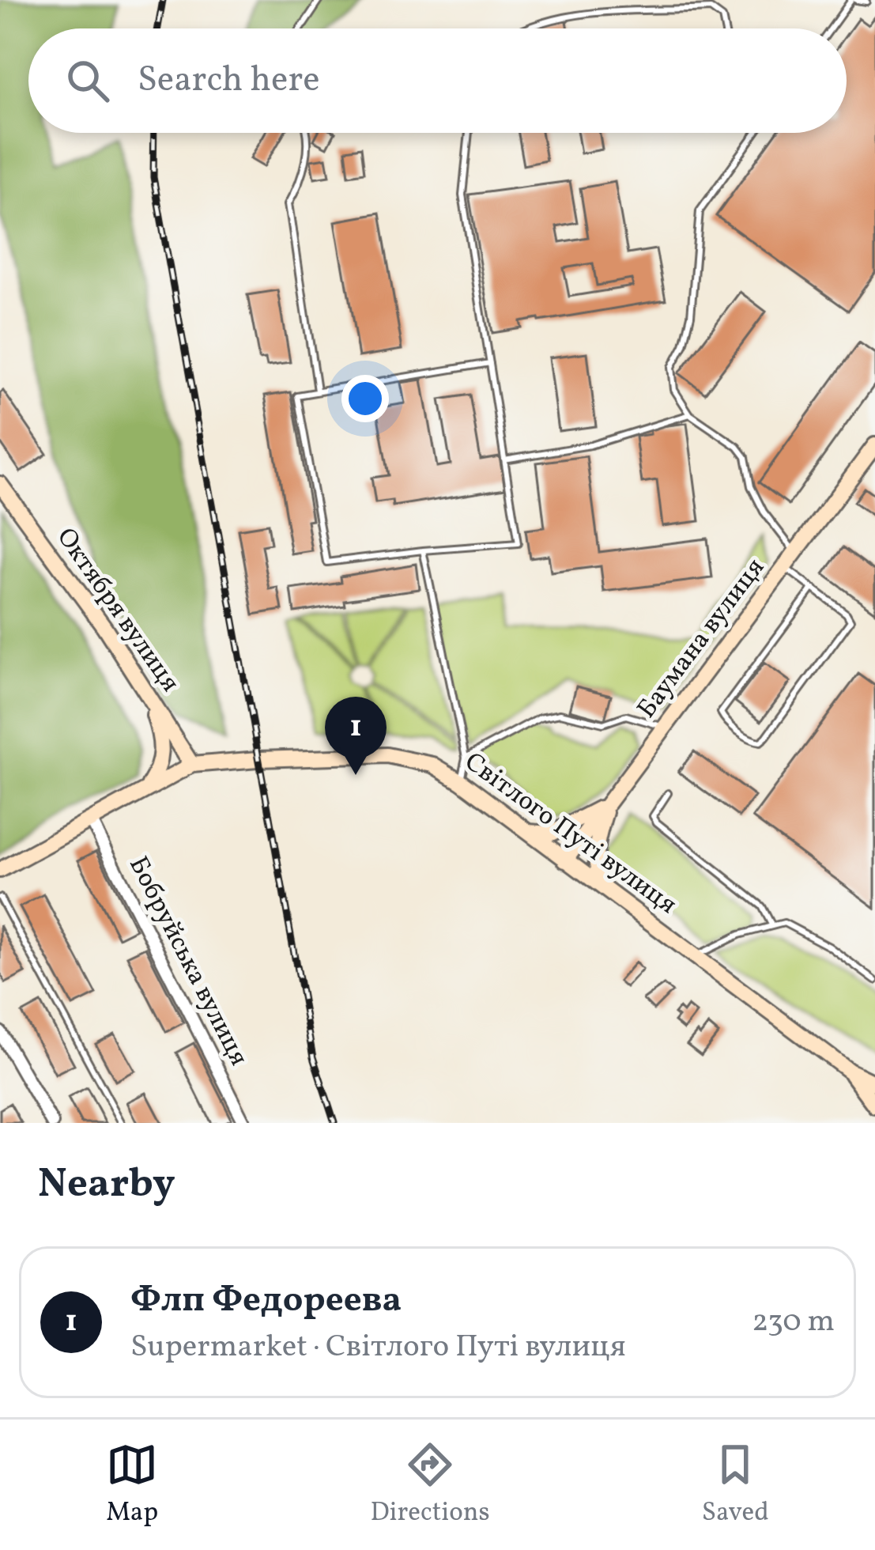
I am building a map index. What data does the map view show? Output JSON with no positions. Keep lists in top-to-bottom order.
{
  "streets": {
    "main road": ["Октября вулиця", "Баумана вулиця", "Світлого Путі вулиця"],
    "street": ["Бобруйська вулиця"]
  },
  "crossings": [
    ["Октября вулиця", "Світлого Путі вулиця"],
    ["Баумана вулиця", "Світлого Путі вулиця"],
    ["Світлого Путі вулиця", "Бобруйська вулиця"]
  ],
  "page": {
    "search": "Search here",
    "pins": "1",
    "heading": "Nearby",
    "list": [
      {
        "mark": "1",
        "name": "Флп Федореева",
        "note": "Supermarket · Світлого Путі вулиця",
        "value": "230 m"
      }
    ],
    "nav": ["Map", "Directions", "Saved"]
  }
}
